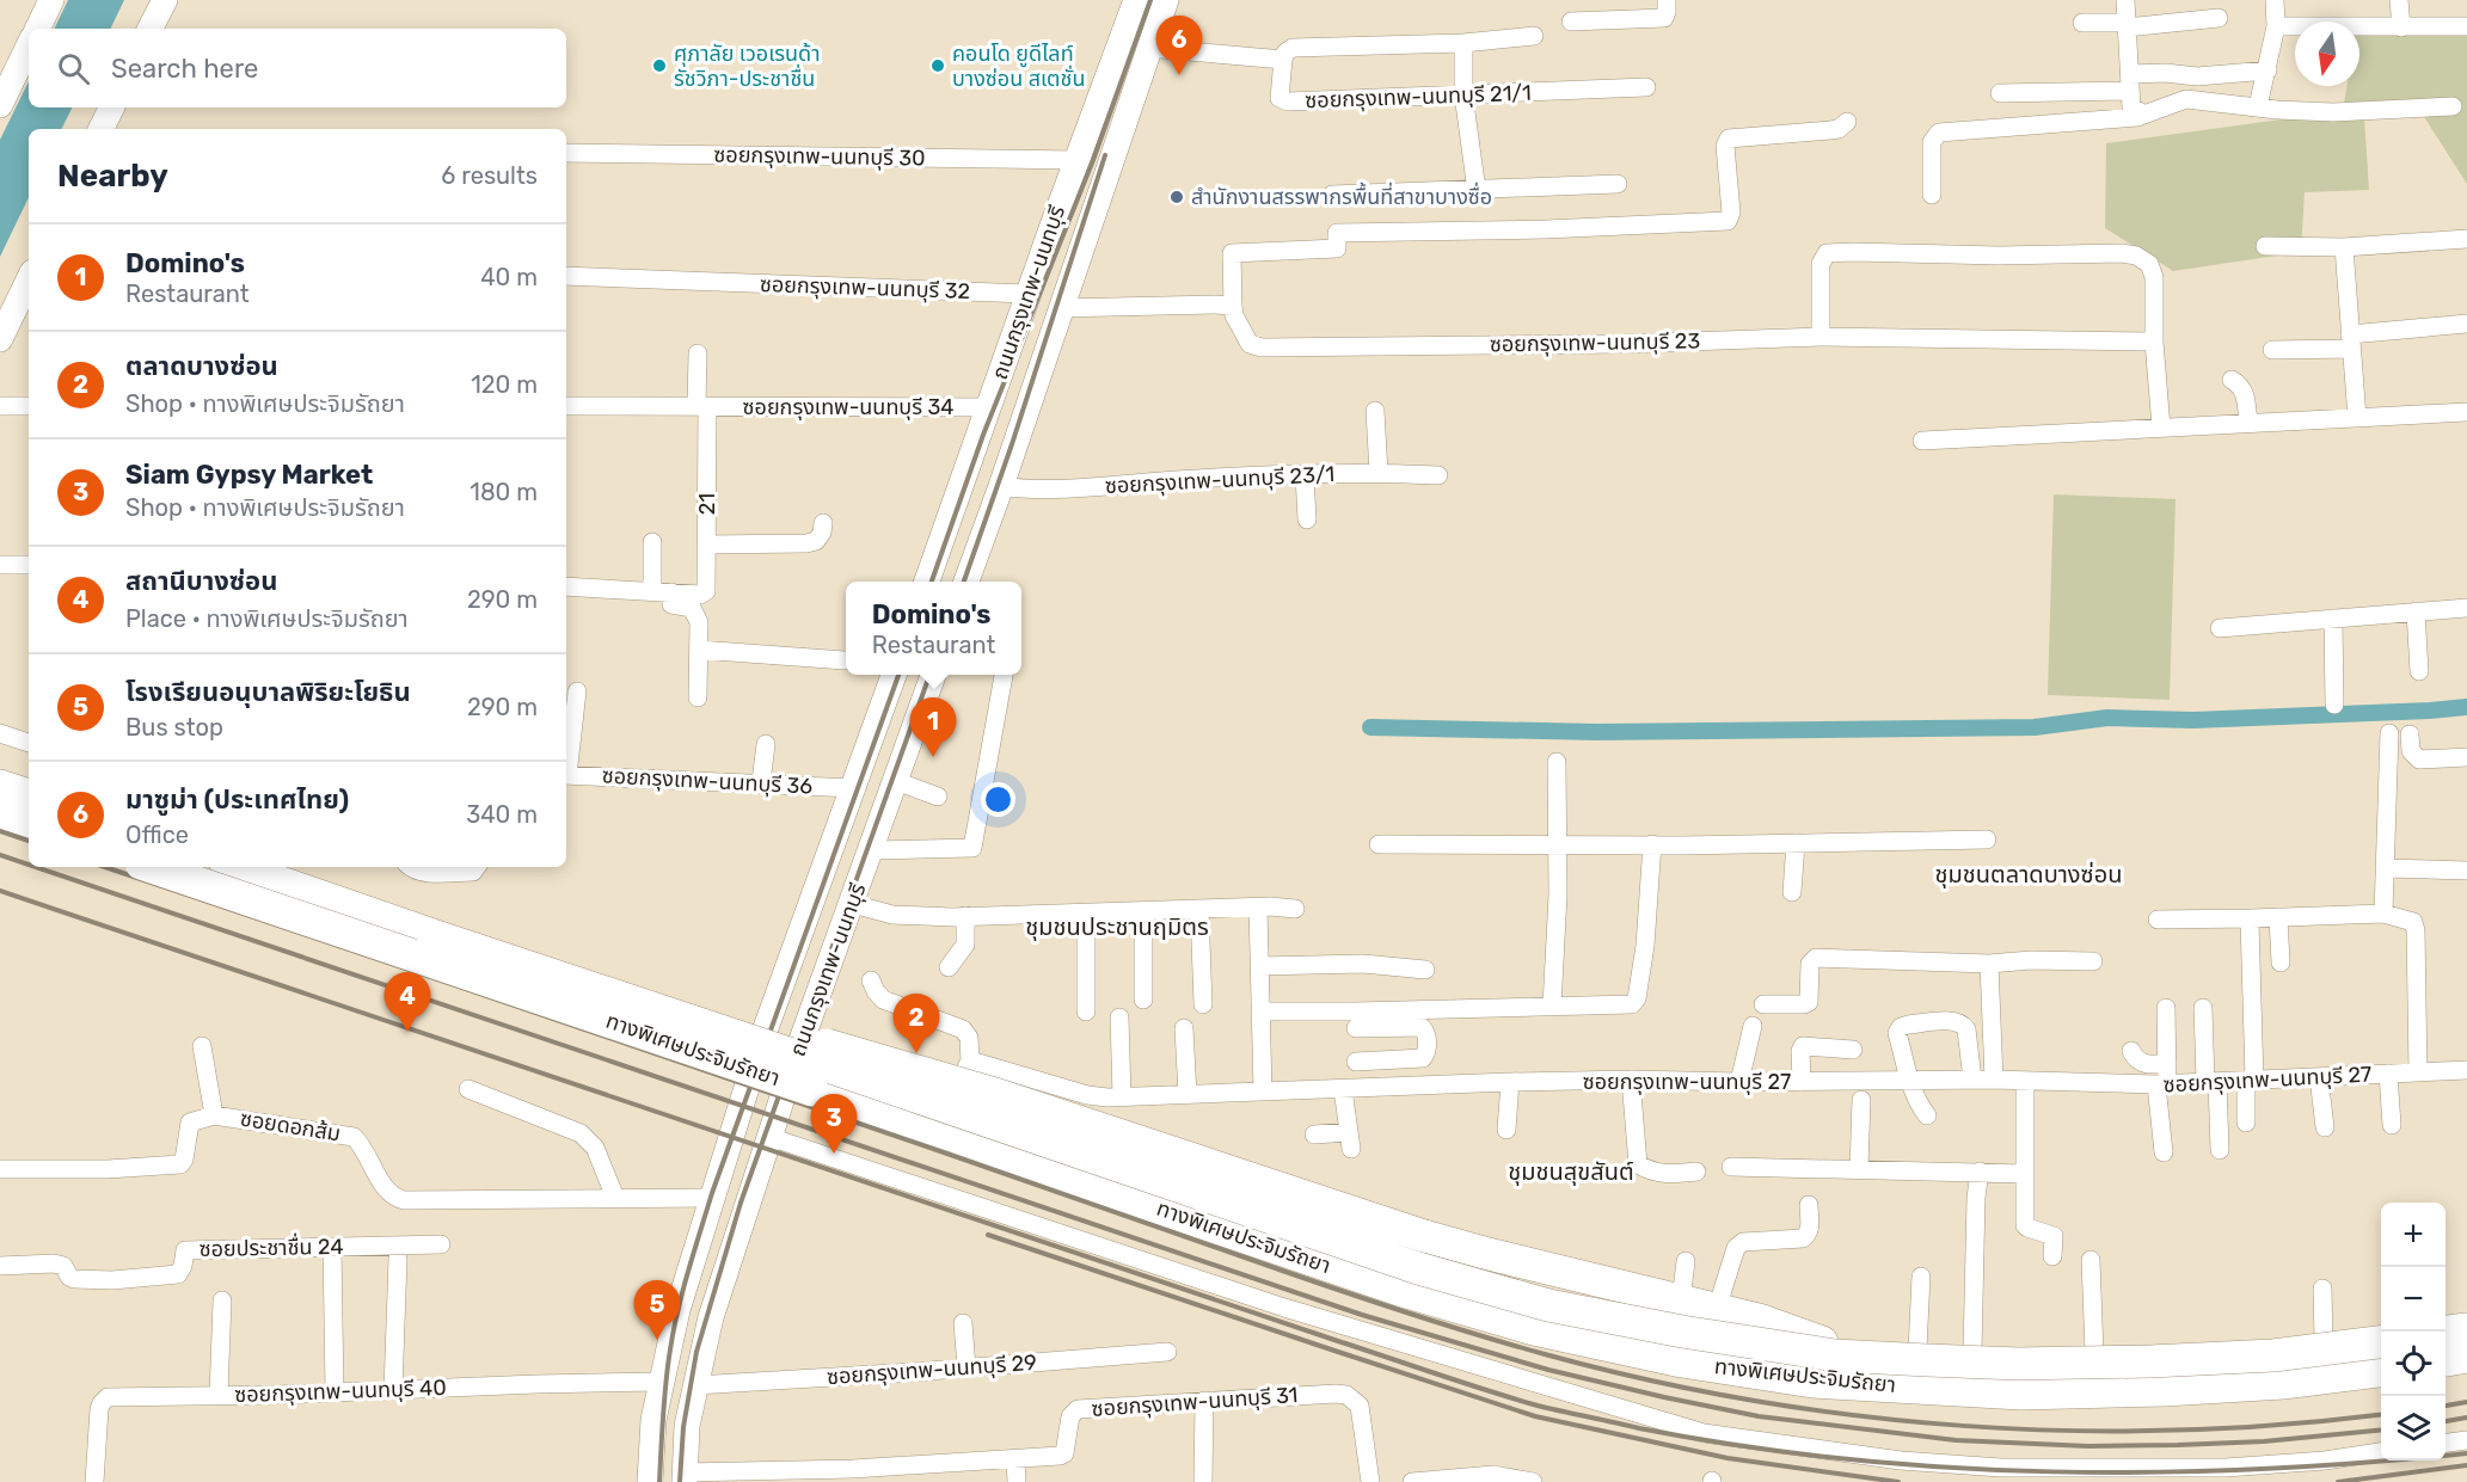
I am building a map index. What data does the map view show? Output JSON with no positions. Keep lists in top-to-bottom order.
{
  "streets": {
    "highway": ["ทางพิเศษประจิมรัถยา"],
    "main road": ["ถนนกรุงเทพ-นนทบุรี"],
    "street": [
      "ซอยกรุงเทพ-นนทบุรี 21/1",
      "ซอยกรุงเทพ-นนทบุรี 30",
      "ซอยกรุงเทพ-นนทบุรี 32",
      "ซอยกรุงเทพ-นนทบุรี 23",
      "ซอยกรุงเทพ-นนทบุรี 34",
      "ซอยกรุงเทพ-นนทบุรี 23/1",
      "21",
      "ซอยกรุงเทพ-นนทบุรี 36",
      "ซอยกรุงเทพ-นนทบุรี 27",
      "ซอยดอกส้ม",
      "ซอยประชาชื่น 24",
      "ซอยกรุงเทพ-นนทบุรี 29",
      "ซอยกรุงเทพ-นนทบุรี 40",
      "ซอยกรุงเทพ-นนทบุรี 31"
    ]
  },
  "crossings": [
    ["ซอยกรุงเทพ-นนทบุรี 30", "ถนนกรุงเทพ-นนทบุรี"],
    ["ซอยกรุงเทพ-นนทบุรี 32", "ถนนกรุงเทพ-นนทบุรี"],
    ["ถนนกรุงเทพ-นนทบุรี", "ซอยกรุงเทพ-นนทบุรี 34"],
    ["ถนนกรุงเทพ-นนทบุรี", "ซอยกรุงเทพ-นนทบุรี 23/1"],
    ["ถนนกรุงเทพ-นนทบุรี", "ซอยกรุงเทพ-นนทบุรี 36"],
    ["ถนนกรุงเทพ-นนทบุรี", "ซอยดอกส้ม"],
    ["ถนนกรุงเทพ-นนทบุรี", "ซอยกรุงเทพ-นนทบุรี 29"],
    ["ถนนกรุงเทพ-นนทบุรี", "ซอยกรุงเทพ-นนทบุรี 40"],
    ["ถนนกรุงเทพ-นนทบุรี", "ซอยกรุงเทพ-นนทบุรี 31"],
    ["ซอยกรุงเทพ-นนทบุรี 34", "21"]
  ],
  "districts": ["ชุมชนตลาดบางซ่อน", "ชุมชนประชานฤมิตร", "ชุมชนสุขสันต์"],
  "places": ["ศุภาลัย เวอเรนด้า รัชวิภา-ประชาชื่น", "คอนโด ยูดีไลท์ บางซ่อน สเตชั่น", "สำนักงานสรรพากรพื้นที่สาขาบางซื่อ"],
  "north": "bottom",
  "page": {
    "pins": [
      "6",
      "1",
      "4",
      "2",
      "3",
      "5"
    ],
    "search": "Search here",
    "heading": ["Nearby", "6 results"],
    "list": [
      {
        "mark": "1",
        "name": "Domino's",
        "note": "Restaurant",
        "value": "40 m"
      },
      {
        "mark": "2",
        "name": "ตลาดบางซ่อน",
        "note": "Shop · ทางพิเศษประจิมรัถยา",
        "value": "120 m"
      },
      {
        "mark": "3",
        "name": "Siam Gypsy Market",
        "note": "Shop · ทางพิเศษประจิมรัถยา",
        "value": "180 m"
      },
      {
        "mark": "4",
        "name": "สถานีบางซ่อน",
        "note": "Place · ทางพิเศษประจิมรัถยา",
        "value": "290 m"
      },
      {
        "mark": "5",
        "name": "โรงเรียนอนุบาลพิริยะโยธิน",
        "note": "Bus stop",
        "value": "290 m"
      },
      {
        "mark": "6",
        "name": "มาซูม่า (ประเทศไทย)",
        "note": "Office",
        "value": "340 m"
      }
    ],
    "popup": ["Domino's", "Restaurant"],
    "map_buttons": ["+", "−"]
  }
}
